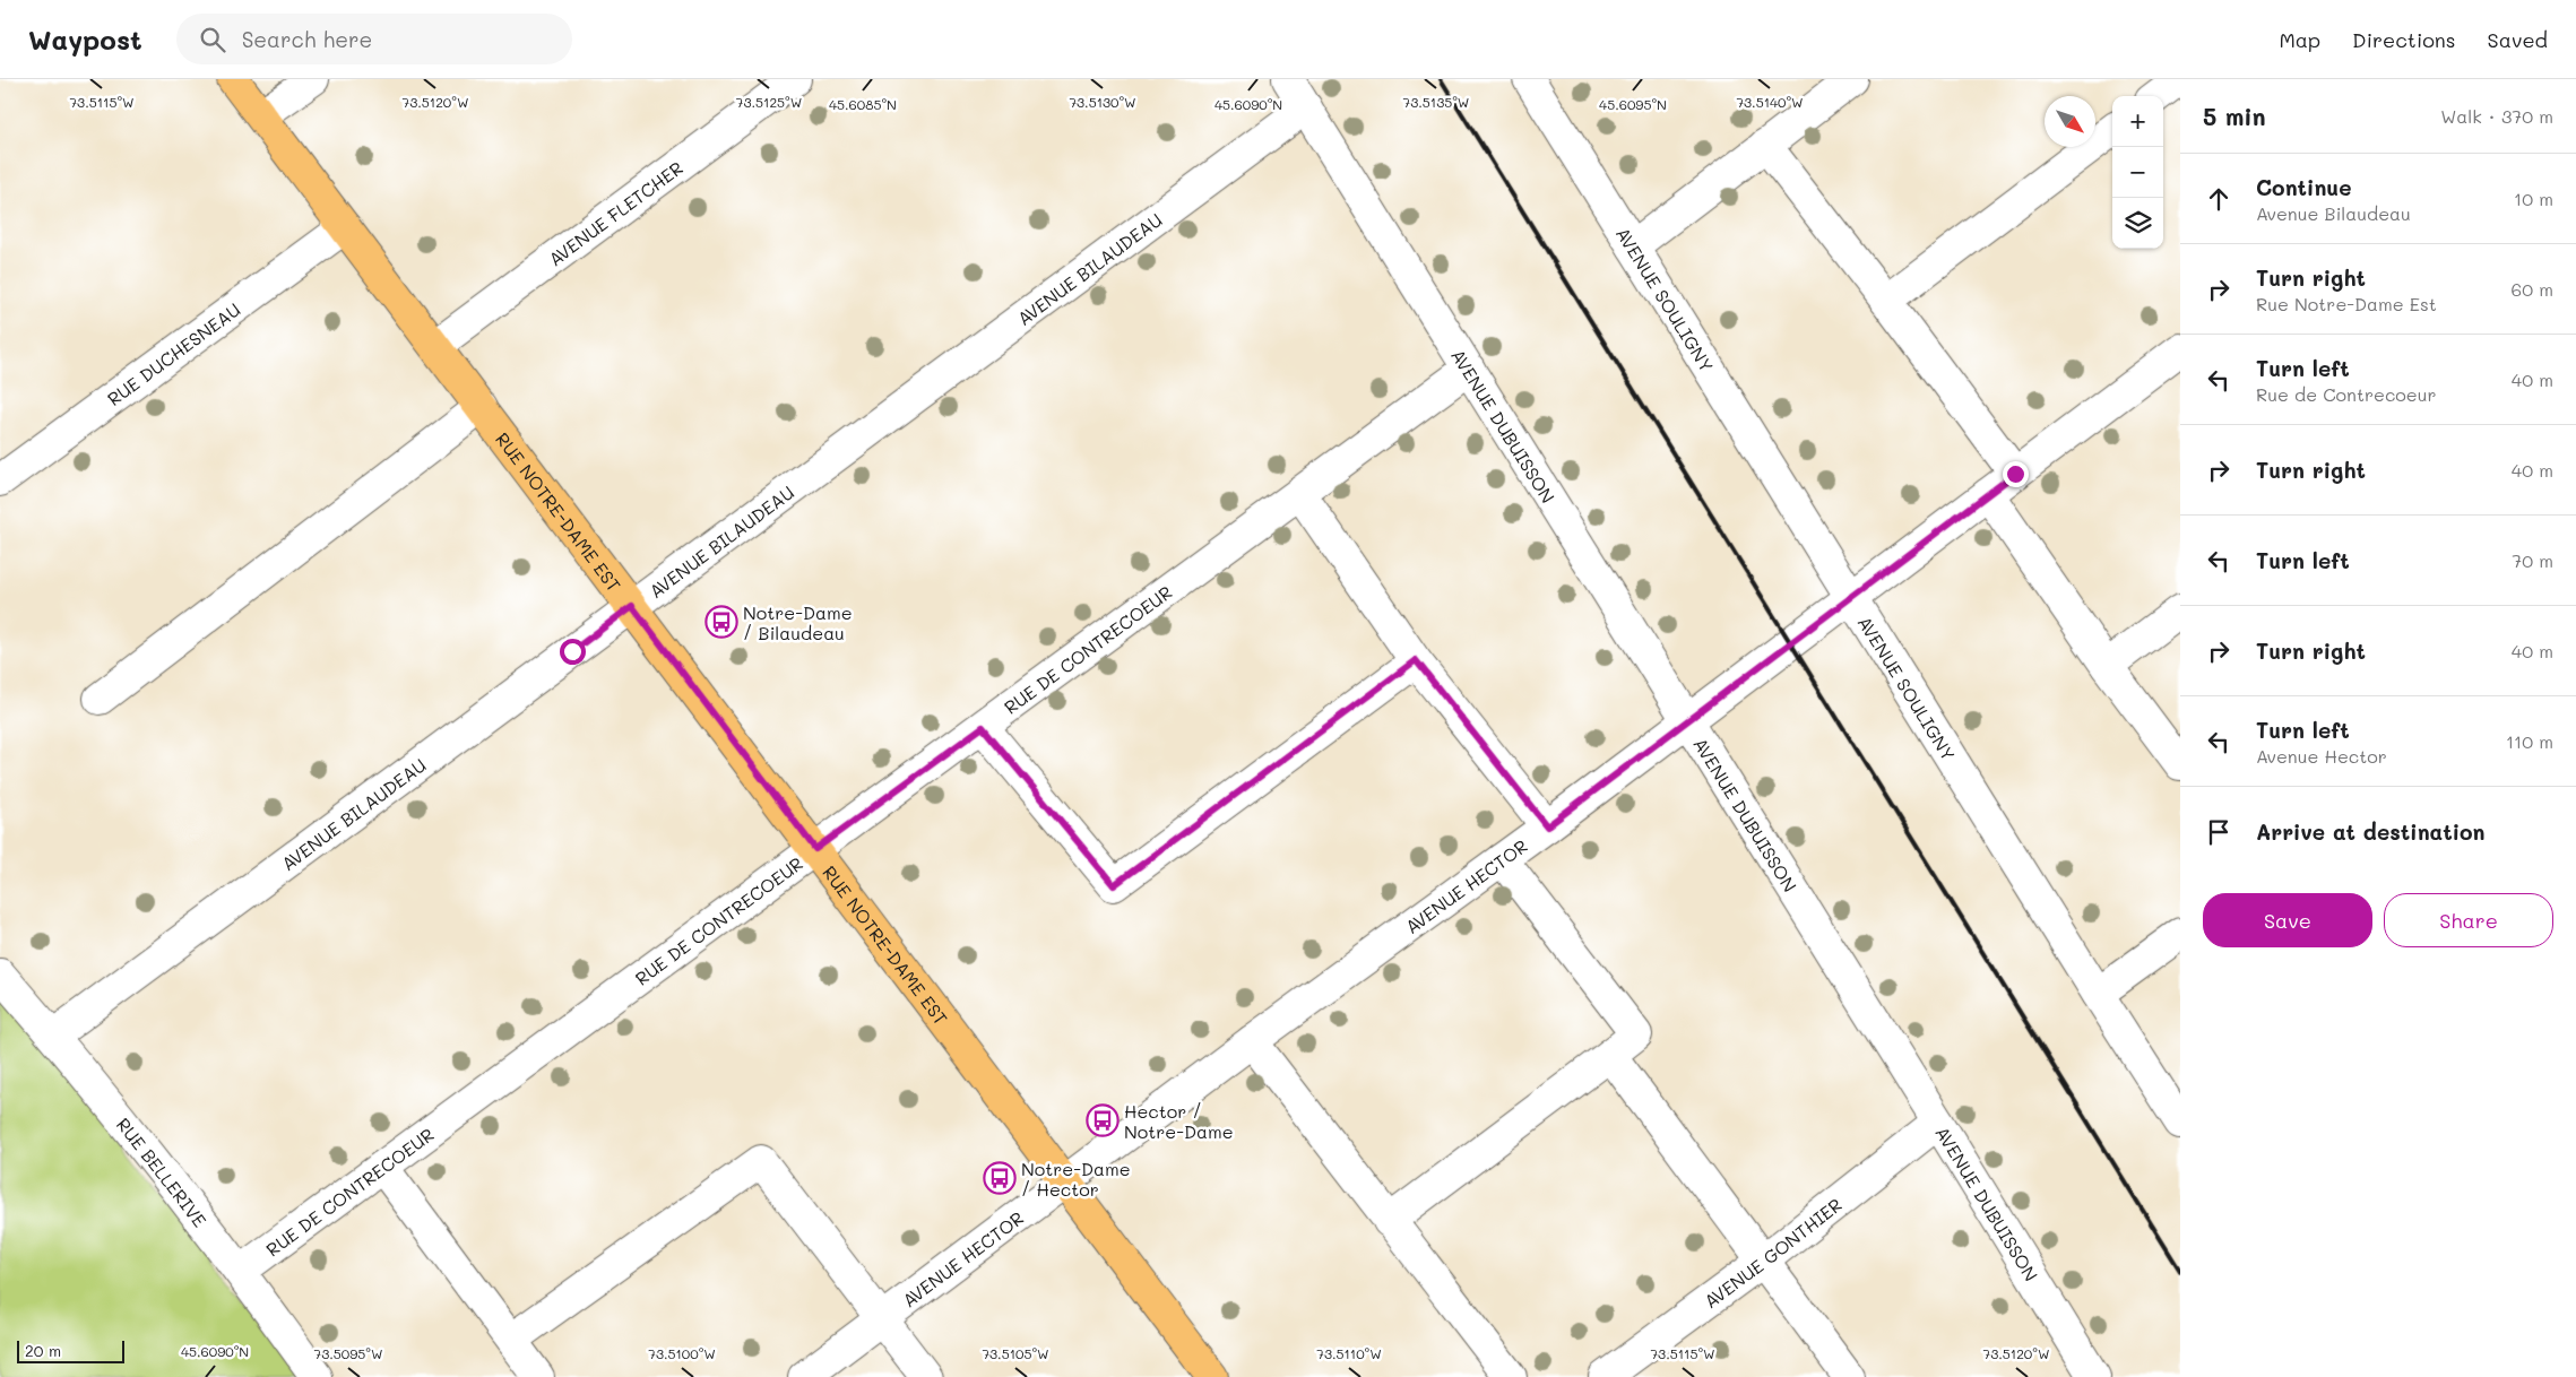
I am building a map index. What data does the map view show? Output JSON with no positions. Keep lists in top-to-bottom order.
{
  "streets": {
    "main road": ["RUE NOTRE-DAME EST"],
    "street": [
      "AVENUE FLETCHER",
      "AVENUE BILAUDEAU",
      "AVENUE SOULIGNY",
      "RUE DUCHESNEAU",
      "AVENUE DUBUISSON",
      "RUE DE CONTRECOEUR",
      "AVENUE HECTOR",
      "RUE BELLERIVE",
      "AVENUE GONTHIER"
    ]
  },
  "crossings": [
    ["AVENUE FLETCHER", "RUE NOTRE-DAME EST"],
    ["AVENUE BILAUDEAU", "AVENUE DUBUISSON"],
    ["AVENUE BILAUDEAU", "RUE NOTRE-DAME EST"],
    ["AVENUE BILAUDEAU", "RUE BELLERIVE"],
    ["AVENUE SOULIGNY", "AVENUE HECTOR"],
    ["RUE DUCHESNEAU", "RUE NOTRE-DAME EST"],
    ["AVENUE DUBUISSON", "RUE DE CONTRECOEUR"],
    ["AVENUE DUBUISSON", "AVENUE HECTOR"],
    ["AVENUE DUBUISSON", "AVENUE GONTHIER"],
    ["RUE NOTRE-DAME EST", "RUE DE CONTRECOEUR"],
    ["RUE NOTRE-DAME EST", "AVENUE HECTOR"],
    ["RUE DE CONTRECOEUR", "RUE BELLERIVE"]
  ],
  "places": {
    "bus stop": ["Notre-Dame / Bilaudeau", "Hector / Notre-Dame", "Notre-Dame / Hector"]
  },
  "scale_bar": "20 m",
  "north": "bottom right",
  "page": {
    "header": "Waypost",
    "search": "Search here",
    "nav": ["Map", "Directions", "Saved"],
    "heading": ["5 min", "Walk · 370 m"],
    "map_buttons": ["+", "−"],
    "list": [
      ["Continue", "Avenue Bilaudeau", "10 m"],
      ["Turn right", "Rue Notre-Dame Est", "60 m"],
      ["Turn left", "Rue de Contrecoeur", "40 m"],
      ["Turn right", "40 m"],
      ["Turn left", "70 m"],
      ["Turn right", "40 m"],
      ["Turn left", "Avenue Hector", "110 m"],
      "Arrive at destination"
    ],
    "buttons": ["Save", "Share"],
    "scale": "20 m"
  },
  "coordinates": [
    "73.5130°W",
    "73.5115°W",
    "73.5120°W",
    "73.5125°W",
    "73.5135°W",
    "73.5140°W",
    "45.6085°N",
    "45.6090°N",
    "45.6095°N",
    "73.5095°W",
    "73.5100°W",
    "73.5105°W",
    "73.5110°W"
  ]
}
